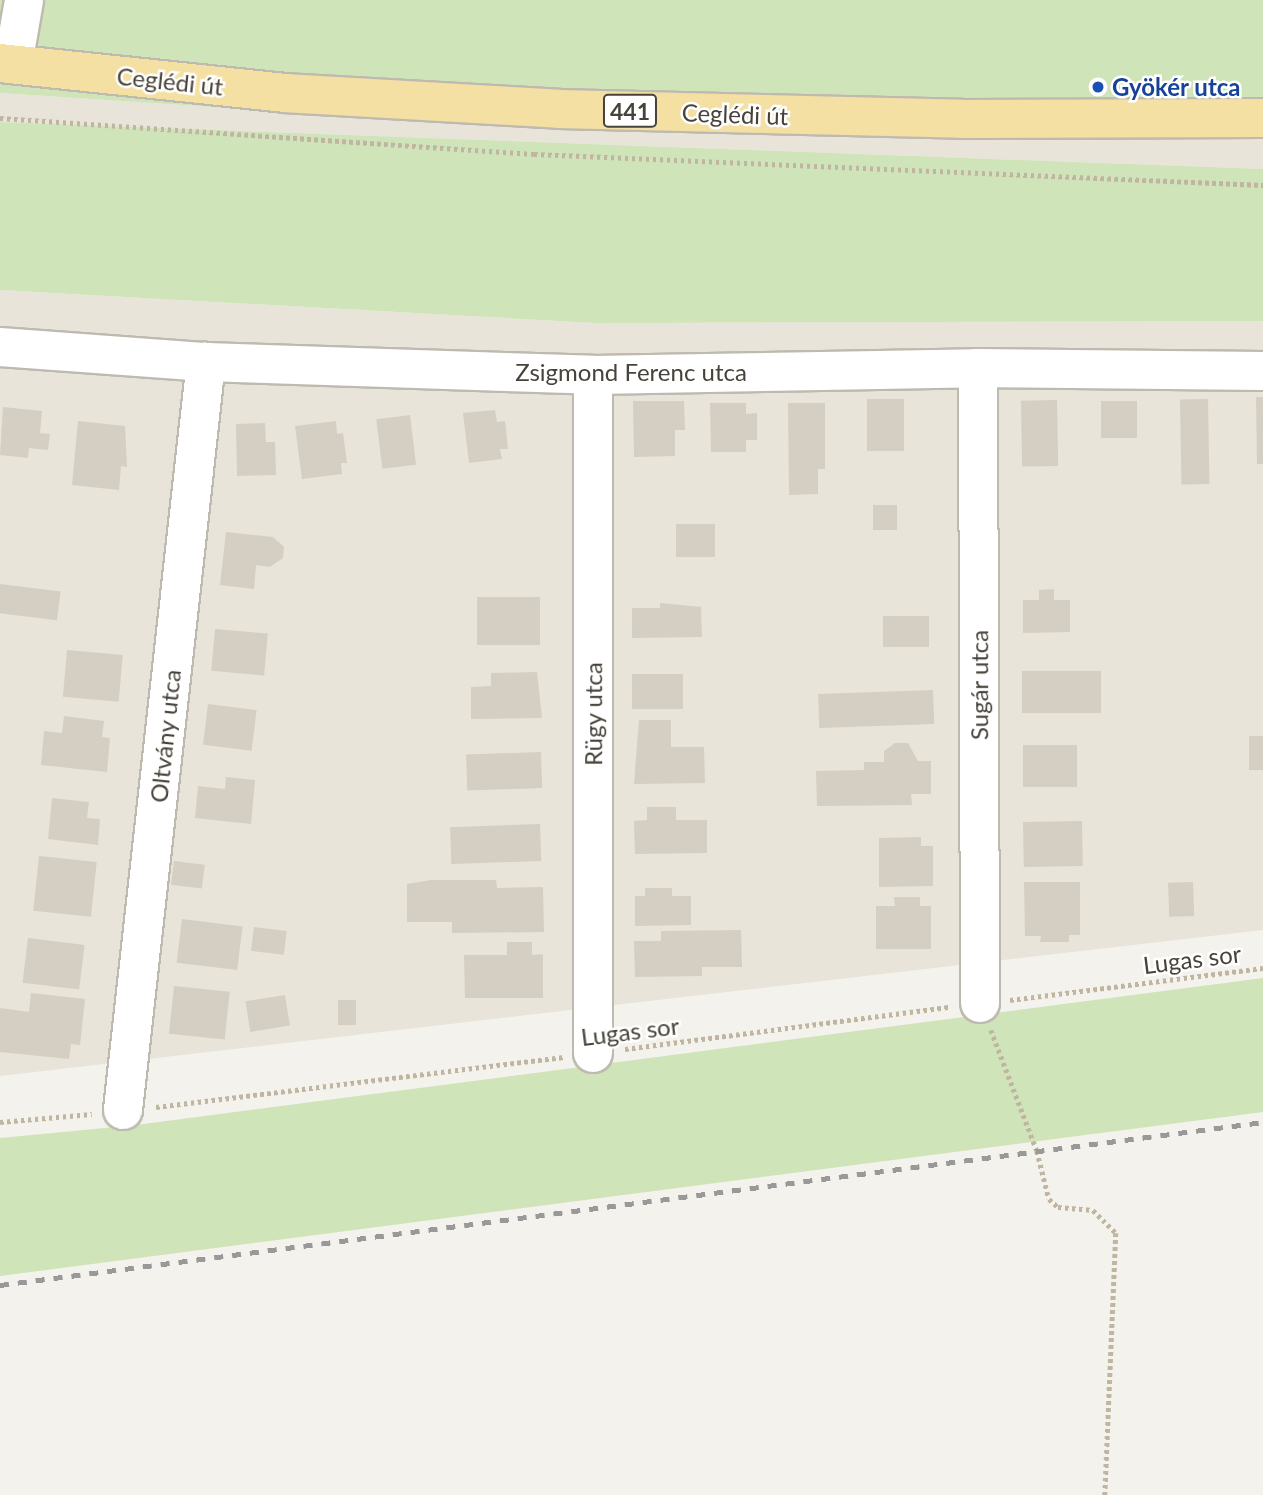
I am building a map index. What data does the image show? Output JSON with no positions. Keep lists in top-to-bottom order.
{
  "streets": {
    "main road": ["Ceglédi út", "441"],
    "street": [
      "Zsigmond Ferenc utca",
      "Sugár utca",
      "Rügy utca",
      "Oltvány utca"
    ],
    "path": ["Lugas sor"]
  },
  "crossings": [
    ["Zsigmond Ferenc utca", "Sugár utca"],
    ["Zsigmond Ferenc utca", "Rügy utca"],
    ["Zsigmond Ferenc utca", "Oltvány utca"],
    ["Sugár utca", "Lugas sor"],
    ["Rügy utca", "Lugas sor"],
    ["Oltvány utca", "Lugas sor"]
  ],
  "places": ["Gyökér utca"]
}
